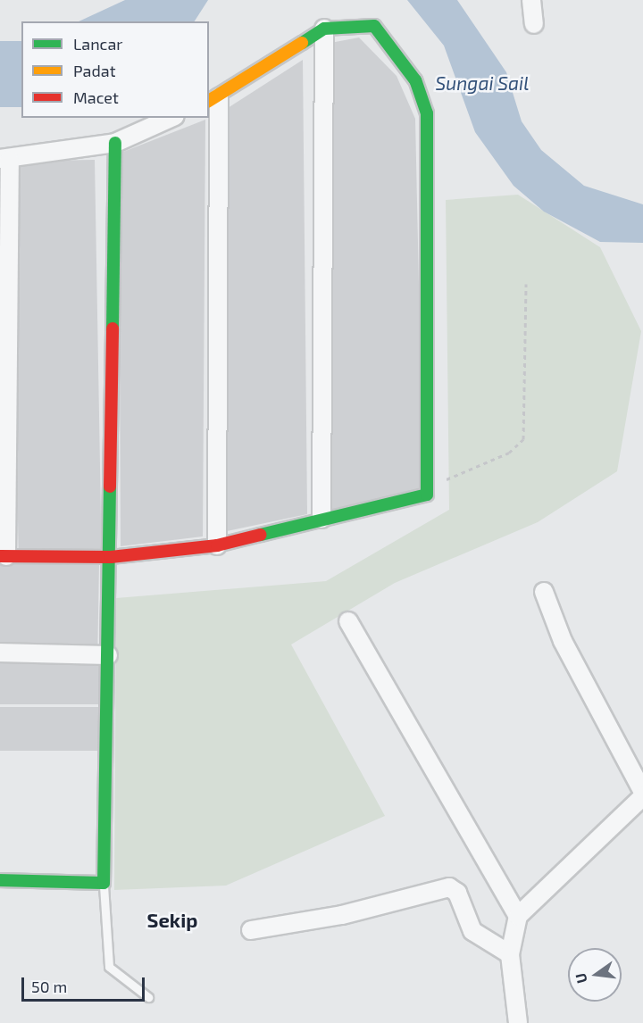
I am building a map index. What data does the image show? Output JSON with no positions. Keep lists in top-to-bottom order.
{
  "districts": ["Sekip"],
  "water": ["Sungai Sail"],
  "legend": ["Lancar", "Padat", "Macet"],
  "scale_bar": "50 m",
  "north": "left"
}
